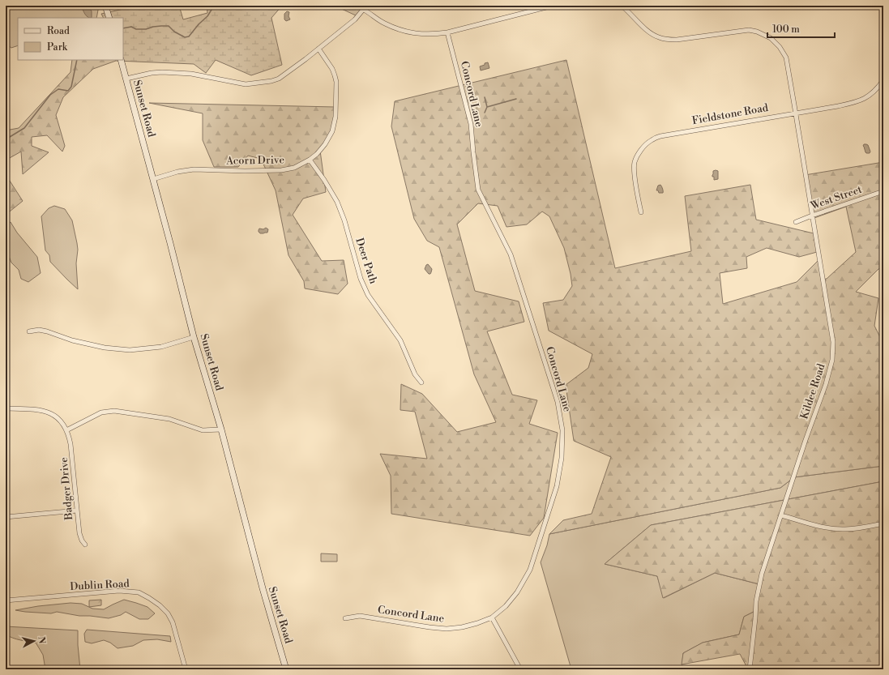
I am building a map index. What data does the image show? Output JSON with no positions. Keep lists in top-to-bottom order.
{
  "streets": {
    "street": [
      "Concord Lane",
      "Sunset Road",
      "Fieldstone Road",
      "Acorn Drive",
      "West Street",
      "Deer Path",
      "Kildee Road",
      "Badger Drive",
      "Dublin Road"
    ]
  },
  "crossings": [
    ["Sunset Road", "Acorn Drive"],
    ["Fieldstone Road", "Kildee Road"],
    ["Acorn Drive", "Deer Path"],
    ["West Street", "Kildee Road"]
  ],
  "legend": ["Road", "Park"],
  "scale_bar": "100 m",
  "north": "right"
}
